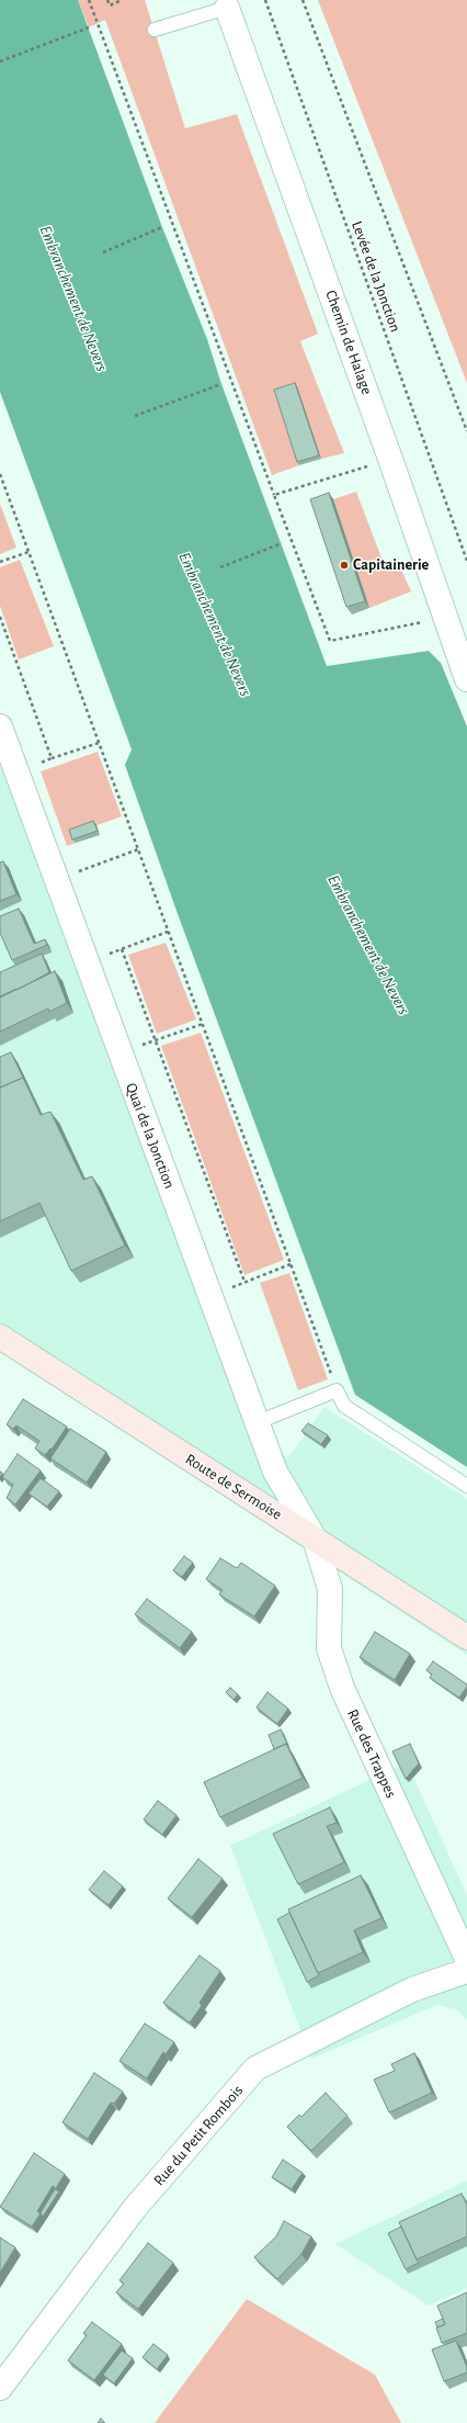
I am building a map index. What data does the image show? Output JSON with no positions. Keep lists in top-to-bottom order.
{
  "streets": {
    "main road": ["Route de Sermoise"],
    "street": [
      "Chemin de Halage",
      "Quai de la Jonction",
      "Rue des Trappes",
      "Rue du Petit Rombois"
    ],
    "path": ["Levée de la Jonction"]
  },
  "crossings": [
    ["Quai de la Jonction", "Route de Sermoise"],
    ["Quai de la Jonction", "Rue des Trappes"],
    ["Route de Sermoise", "Rue des Trappes"]
  ],
  "water": ["Embranchement de Nevers"],
  "places": ["Capitainerie"]
}
